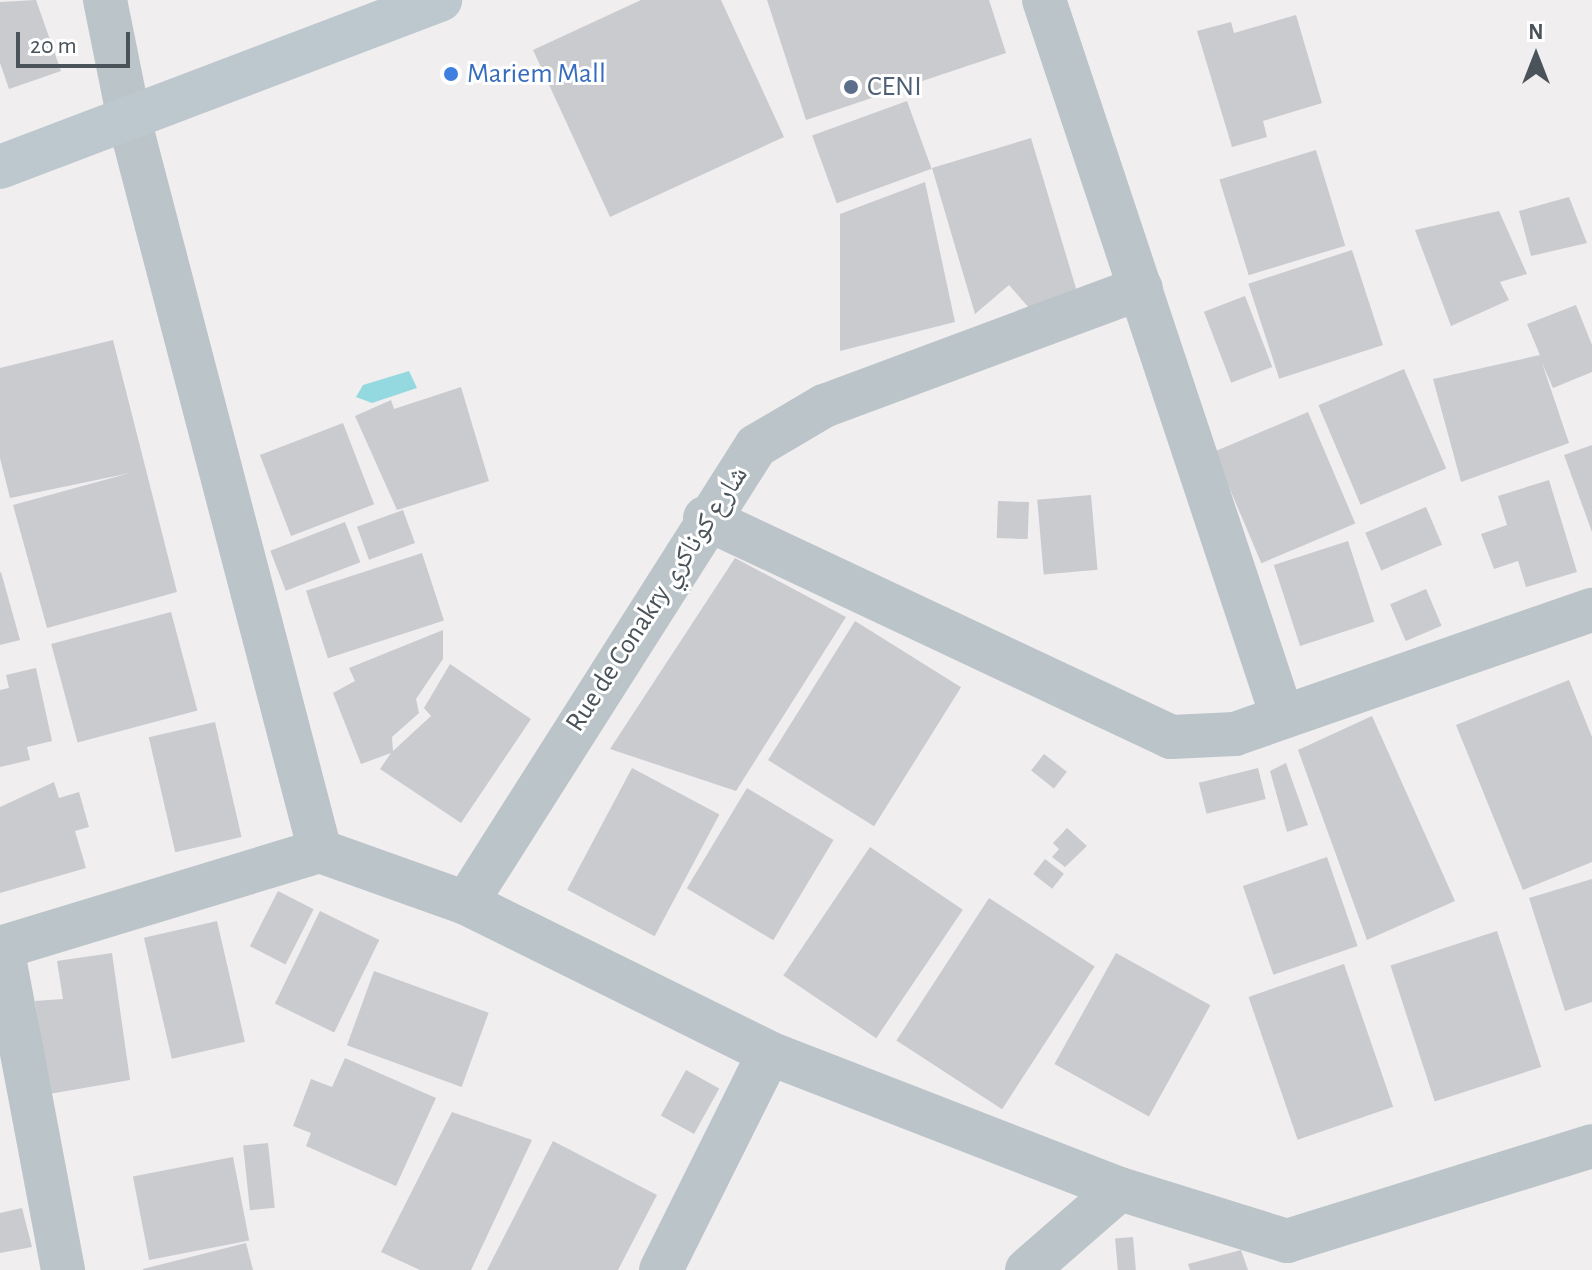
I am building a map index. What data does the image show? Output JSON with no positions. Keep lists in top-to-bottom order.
{
  "streets": {
    "street": ["Rue de Conakry شارع كوناكري"]
  },
  "places": ["Mariem Mall", "CENI"],
  "scale_bar": "20 m",
  "north": "top"
}
